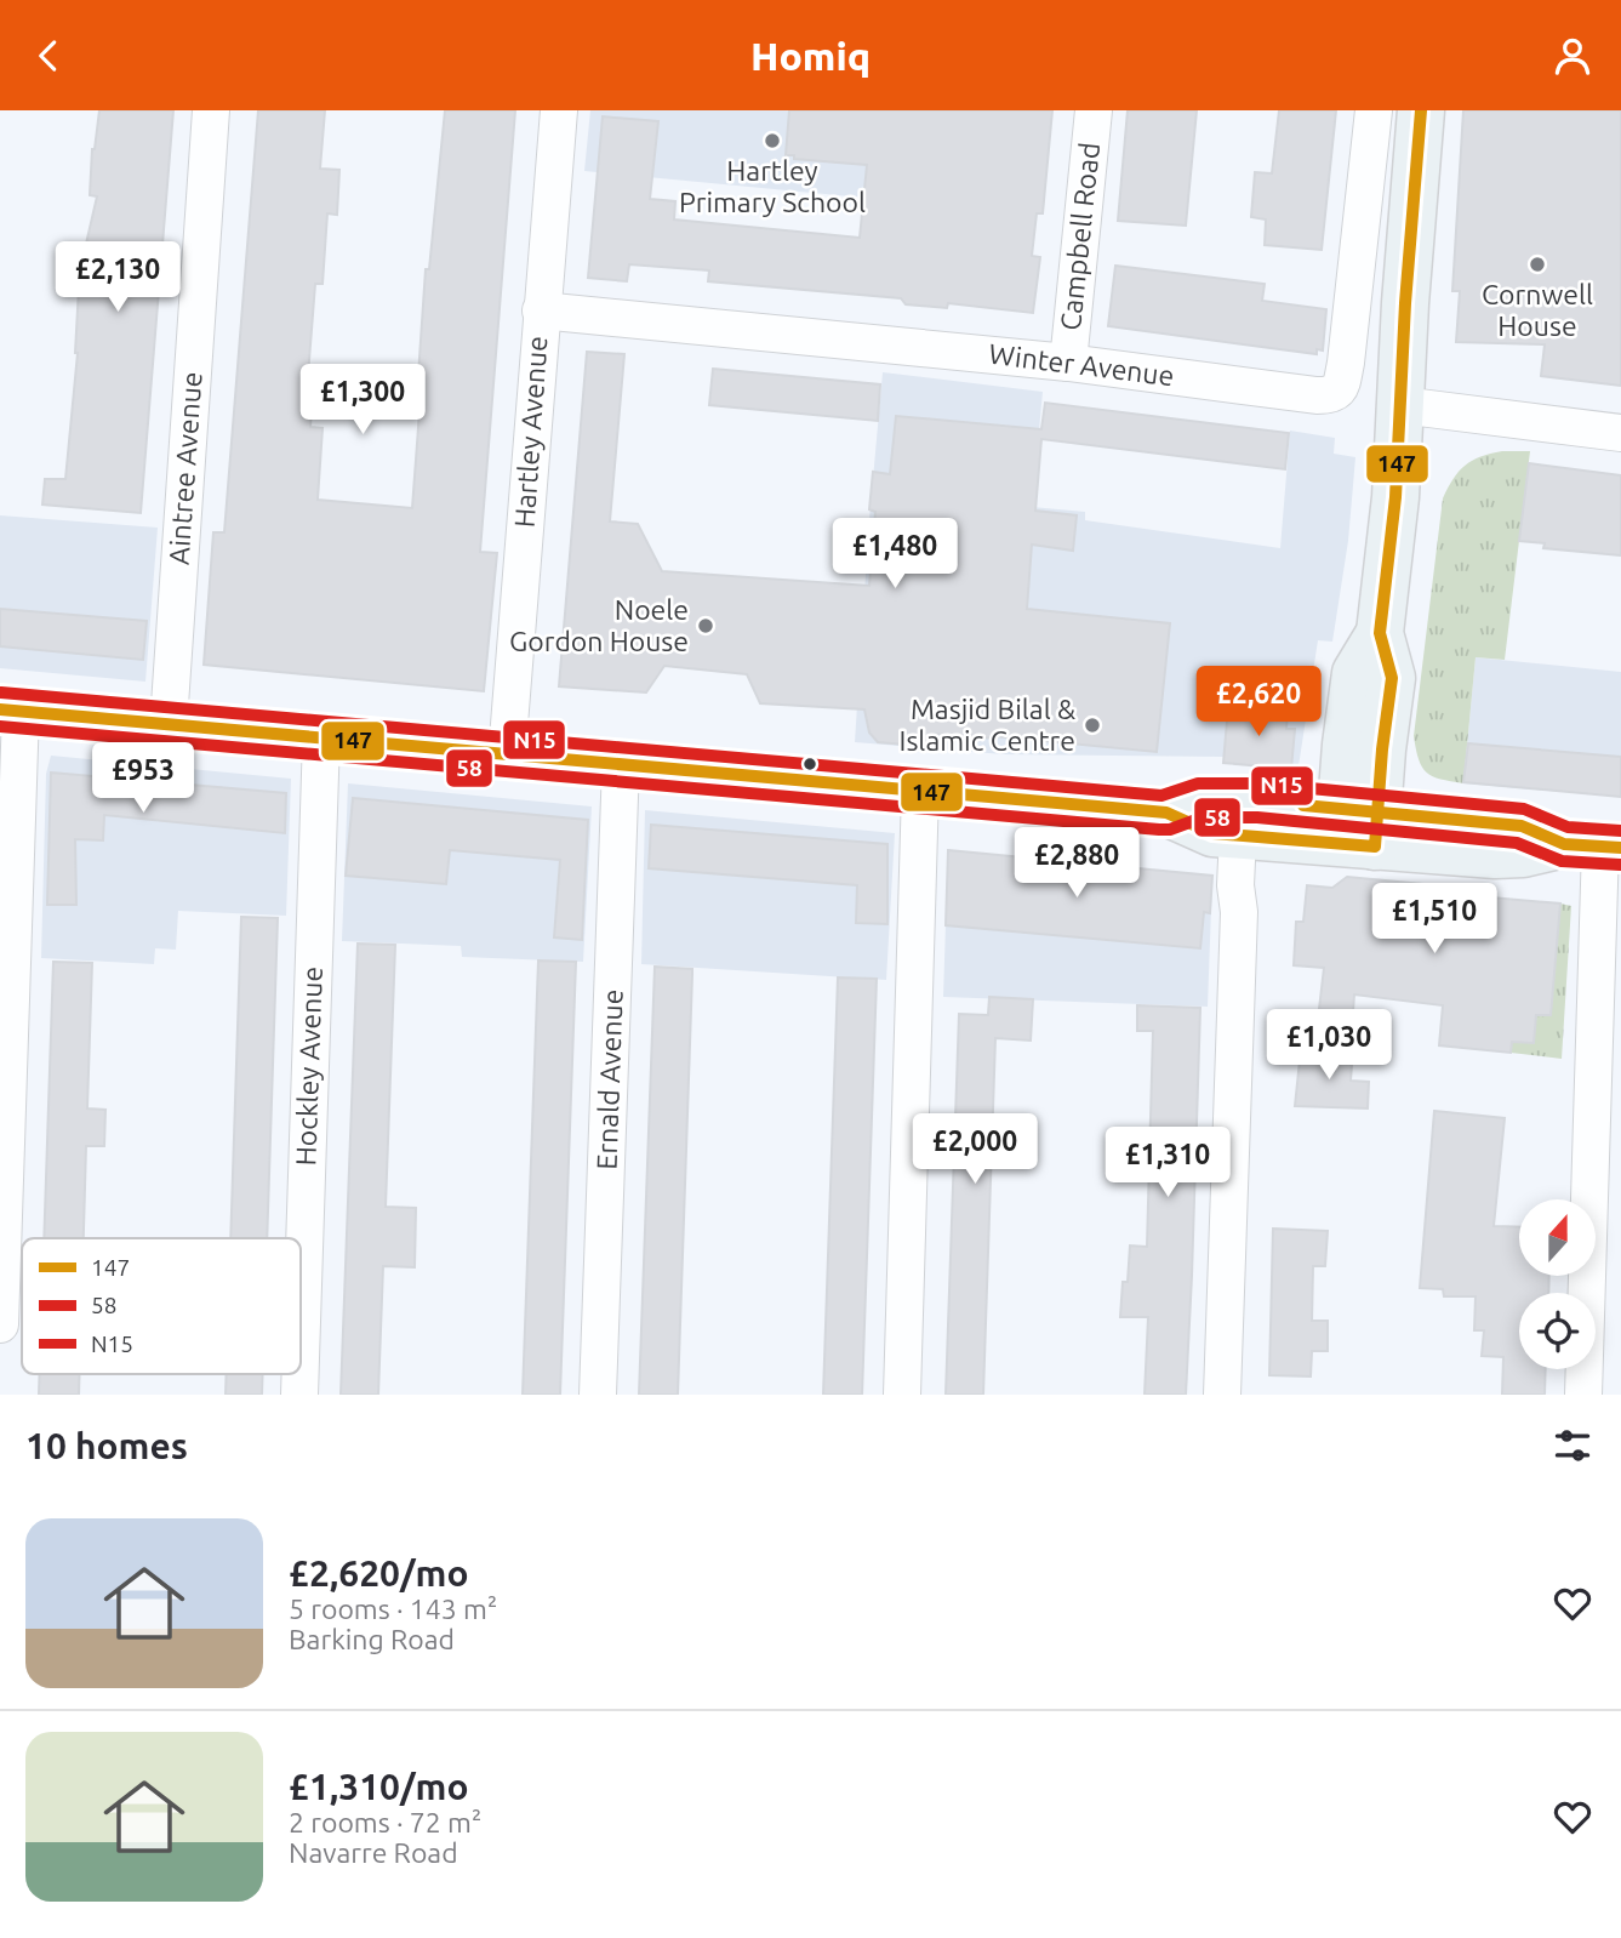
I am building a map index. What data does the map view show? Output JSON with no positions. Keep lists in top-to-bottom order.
{
  "streets": {
    "street": [
      "Campbell Road",
      "Winter Avenue",
      "Hartley Avenue",
      "Aintree Avenue",
      "Hockley Avenue",
      "Ernald Avenue"
    ]
  },
  "crossings": [
    ["Campbell Road", "Winter Avenue"],
    ["Winter Avenue", "Hartley Avenue"]
  ],
  "places": [
    "Hartley Primary School",
    "Cornwell House",
    "Noele Gordon House",
    "Masjid Bilal & Islamic Centre"
  ],
  "lines": ["transit line 147", "transit line N15", "transit line 58"],
  "legend": ["147", "58", "N15"],
  "north": "top",
  "page": {
    "header": "Homiq",
    "price": [
      "£2,130",
      "£1,300",
      "£1,480",
      "£2,620",
      "£953",
      "£2,880",
      "£1,510",
      "£1,030",
      "£2,000",
      "£1,310"
    ],
    "heading": "10 homes",
    "list": [
      {
        "name": "£2,620/mo",
        "note": "5 rooms · 143 m² · Barking Road"
      },
      {
        "name": "£1,310/mo",
        "note": "2 rooms · 72 m² · Navarre Road"
      }
    ]
  }
}
